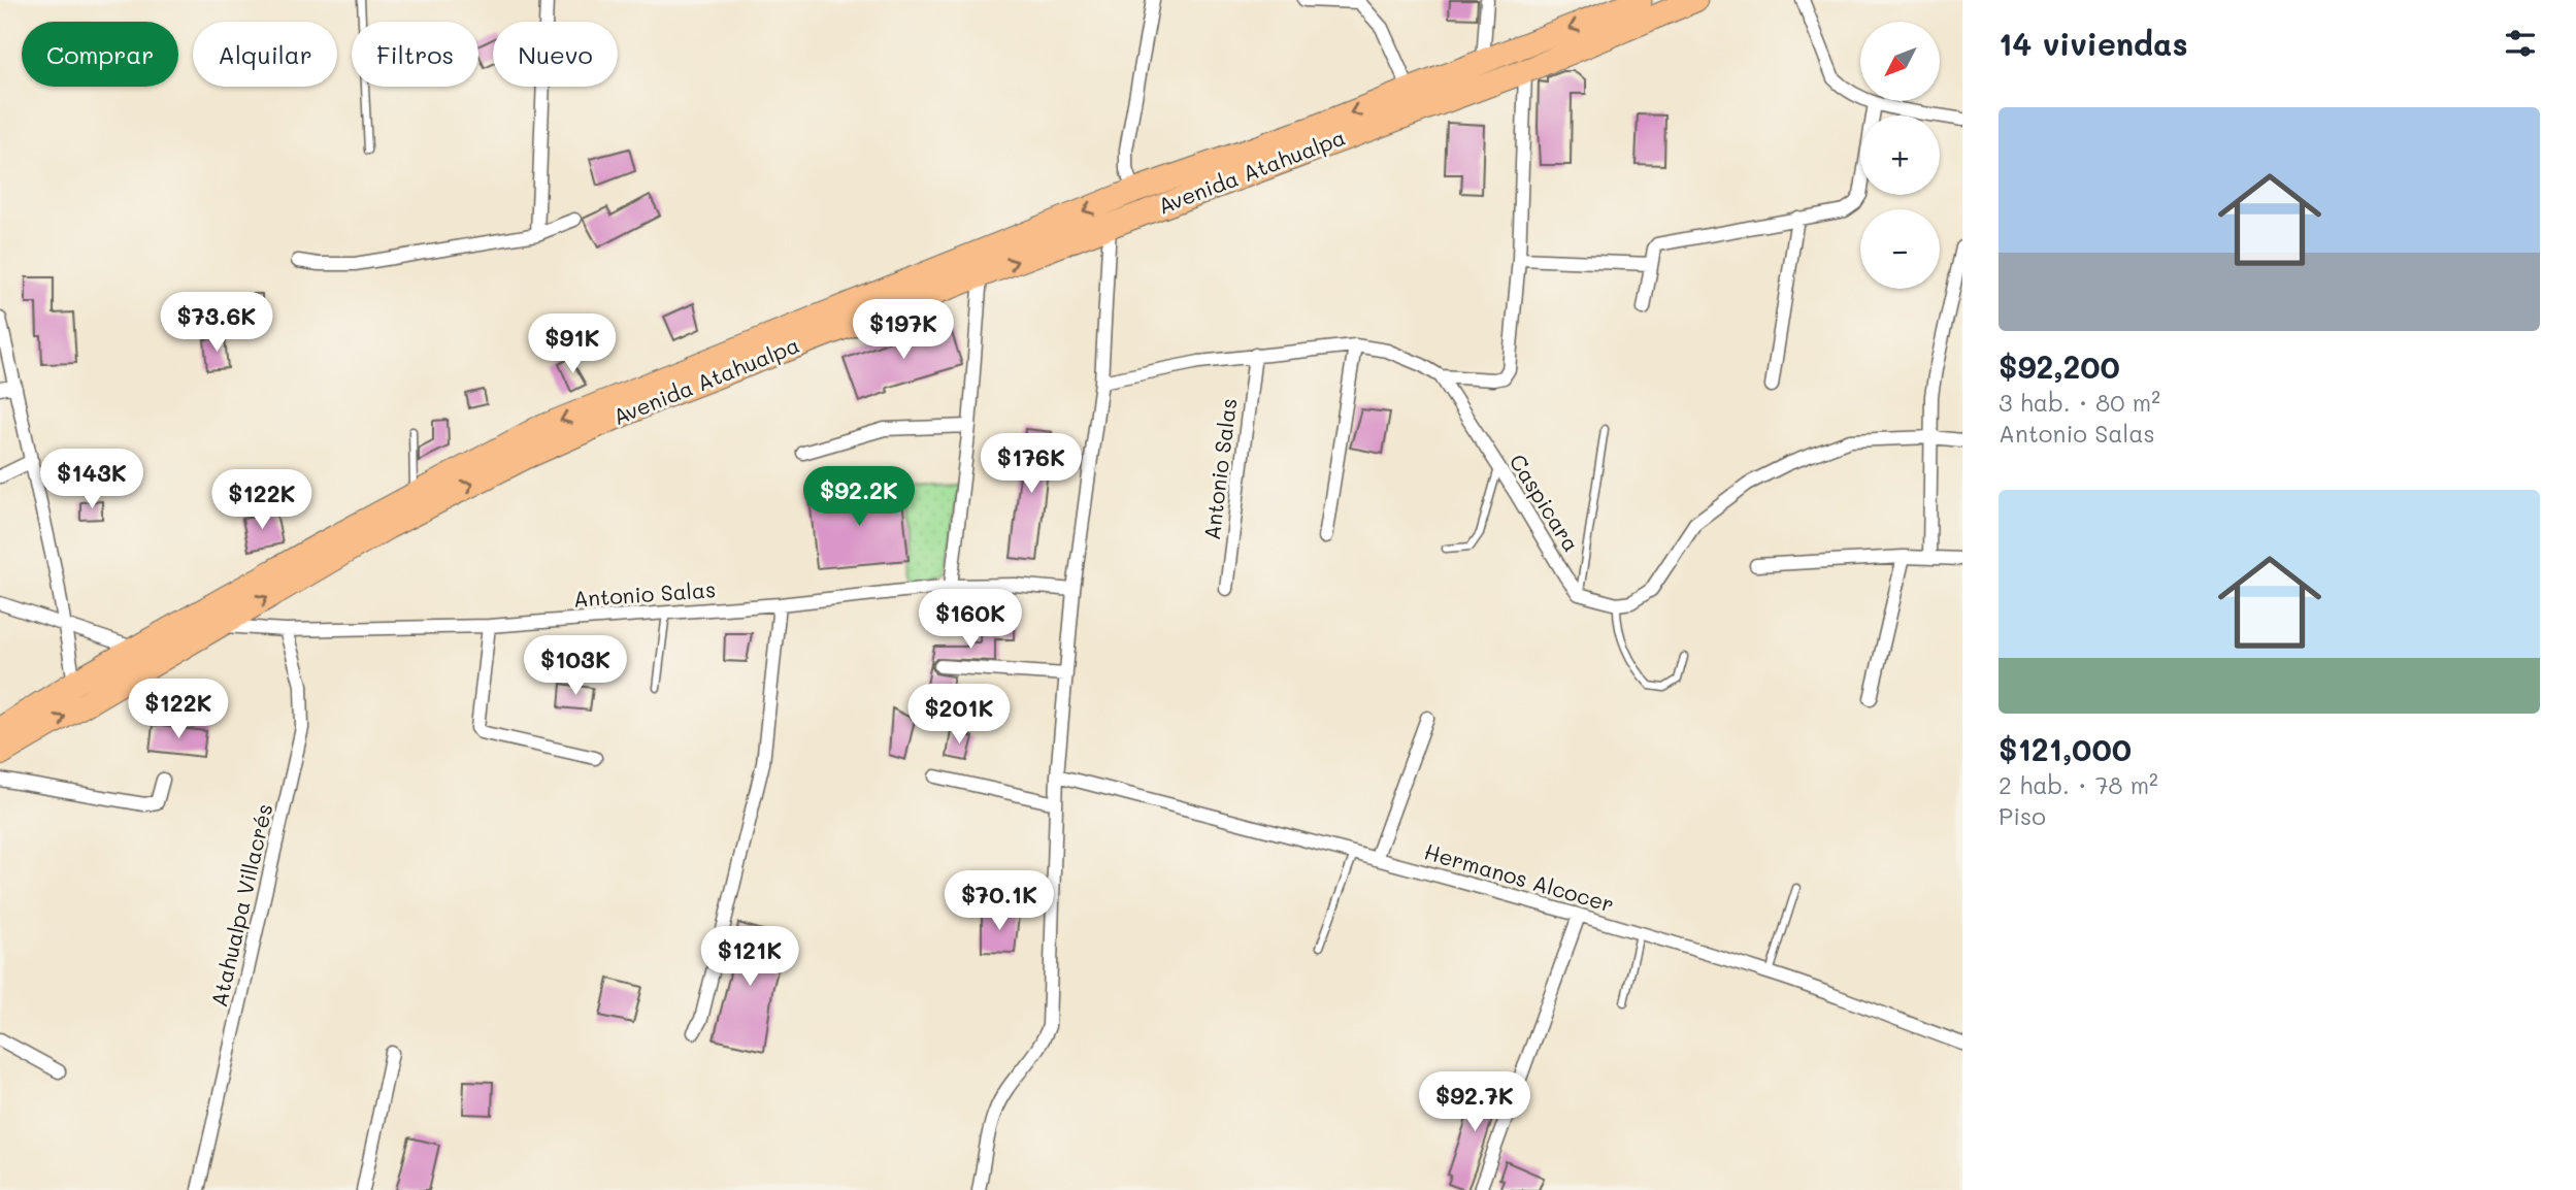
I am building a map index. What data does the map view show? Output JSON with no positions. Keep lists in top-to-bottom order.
{
  "streets": {
    "highway": ["Avenida Atahualpa"],
    "street": [
      "Antonio Salas",
      "Caspicara",
      "Hermanos Alcocer",
      "Atahualpa Villacrés"
    ]
  },
  "crossings": [
    ["Avenida Atahualpa", "Antonio Salas"],
    ["Antonio Salas", "Caspicara"],
    ["Antonio Salas", "Atahualpa Villacrés"]
  ],
  "north": "bottom left",
  "page": {
    "heading": "14 viviendas",
    "map_buttons": ["+", "−"],
    "chip": [
      "Comprar",
      "Alquilar",
      "Filtros",
      "Nuevo"
    ],
    "list": [
      {
        "name": "$92,200",
        "note": "3 hab. · 80 m² · Antonio Salas"
      },
      {
        "name": "$121,000",
        "note": "2 hab. · 78 m² · Piso"
      }
    ],
    "price": [
      "$73.6K",
      "$197K",
      "$91K",
      "$176K",
      "$143K",
      "$92.2K",
      "$122K",
      "$160K",
      "$103K",
      "$122K",
      "$201K",
      "$70.1K",
      "$121K",
      "$92.7K"
    ]
  }
}
